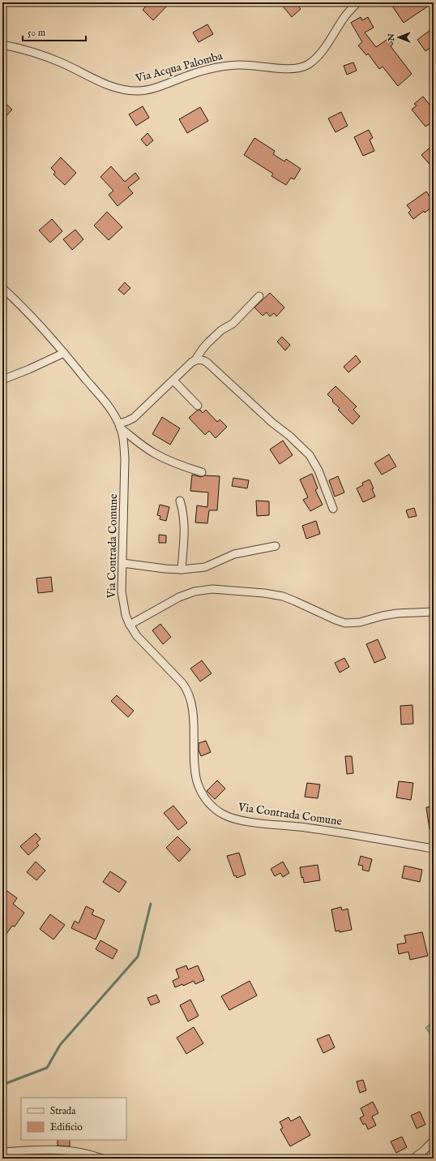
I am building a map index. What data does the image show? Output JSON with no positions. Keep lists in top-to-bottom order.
{
  "streets": {
    "street": ["Via Acqua Palomba", "Via Contrada Comune"]
  },
  "legend": ["Strada", "Edificio"],
  "scale_bar": "50 m",
  "north": "left"
}
